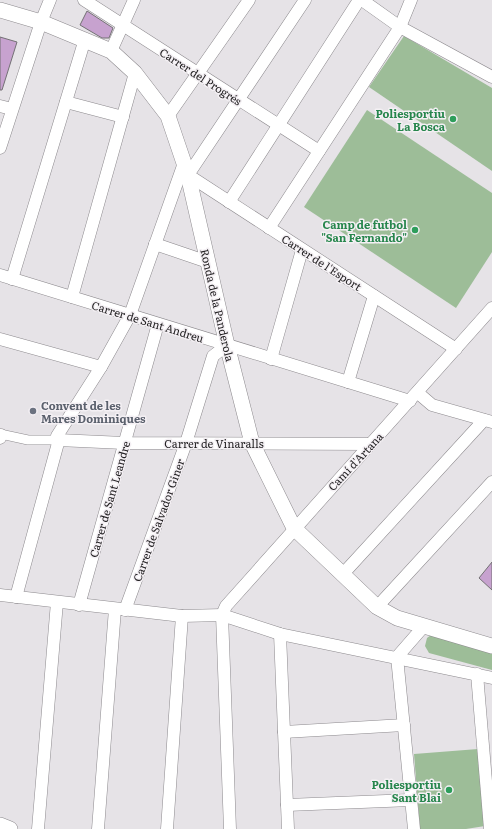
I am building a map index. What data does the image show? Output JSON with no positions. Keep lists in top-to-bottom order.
{
  "streets": {
    "street": [
      "Carrer del Progrés",
      "Carrer de l'Esport",
      "Ronda de la Panderola",
      "Carrer de Sant Andreu",
      "Carrer de Vinaralls",
      "Camí d'Artana",
      "Carrer de Sant Leandre",
      "Carrer de Salvador Giner"
    ]
  },
  "crossings": [
    ["Carrer de l'Esport", "Ronda de la Panderola"],
    ["Carrer de l'Esport", "Camí d'Artana"],
    ["Ronda de la Panderola", "Carrer de Sant Andreu"],
    ["Ronda de la Panderola", "Carrer de Vinaralls"],
    ["Ronda de la Panderola", "Camí d'Artana"],
    ["Ronda de la Panderola", "Carrer de Salvador Giner"],
    ["Carrer de Sant Andreu", "Camí d'Artana"],
    ["Carrer de Sant Andreu", "Carrer de Sant Leandre"],
    ["Carrer de Sant Andreu", "Carrer de Salvador Giner"],
    ["Carrer de Vinaralls", "Camí d'Artana"],
    ["Carrer de Vinaralls", "Carrer de Sant Leandre"],
    ["Carrer de Vinaralls", "Carrer de Salvador Giner"]
  ],
  "places": [
    "Poliesportiu La Bosca",
    "Camp de futbol \"San Fernando\"",
    "Convent de les Mares Dominiques",
    "Poliesportiu Sant Blai"
  ]
}
